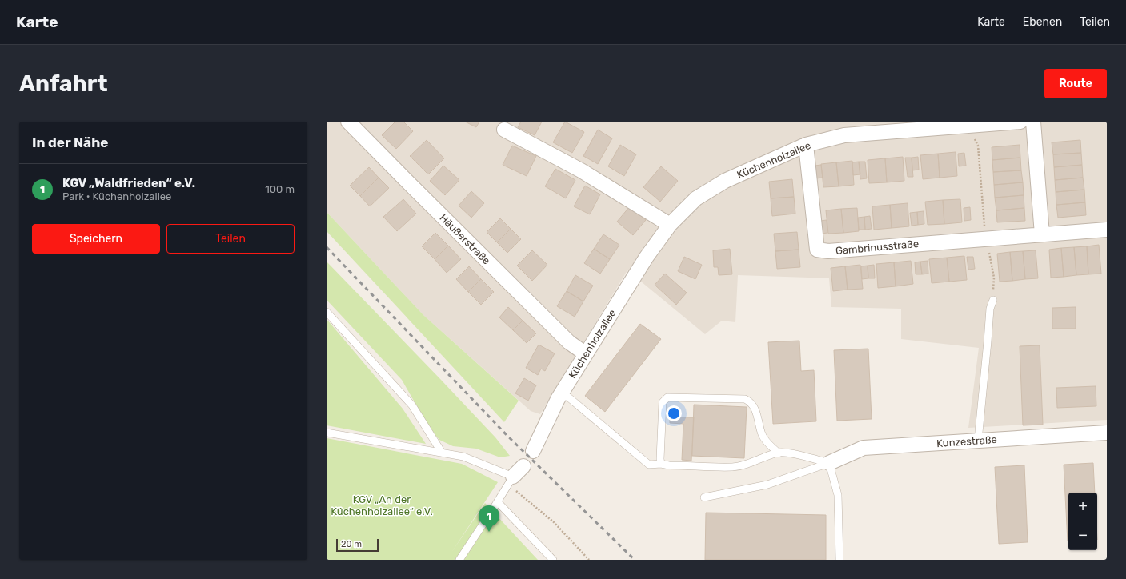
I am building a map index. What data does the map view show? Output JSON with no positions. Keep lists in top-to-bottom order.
{
  "streets": {
    "street": [
      "Küchenholzallee",
      "Häußerstraße",
      "Gambrinusstraße",
      "Kunzestraße"
    ]
  },
  "crossings": [
    ["Küchenholzallee", "Häußerstraße"],
    ["Küchenholzallee", "Gambrinusstraße"]
  ],
  "parks": ["KGV „An der Küchenholzallee“ e.V."],
  "scale_bar": "20 m",
  "page": {
    "header": "Karte",
    "nav": ["Karte", "Ebenen", "Teilen"],
    "buttons": [
      "Route",
      ["Speichern", "Teilen"]
    ],
    "title": "Anfahrt",
    "heading": "In der Nähe",
    "list": [
      {
        "mark": "1",
        "name": "KGV „Waldfrieden“ e.V.",
        "note": "Park · Küchenholzallee",
        "value": "100 m"
      }
    ],
    "map_buttons": ["+", "−"],
    "pins": "1",
    "scale": "20 m"
  }
}
